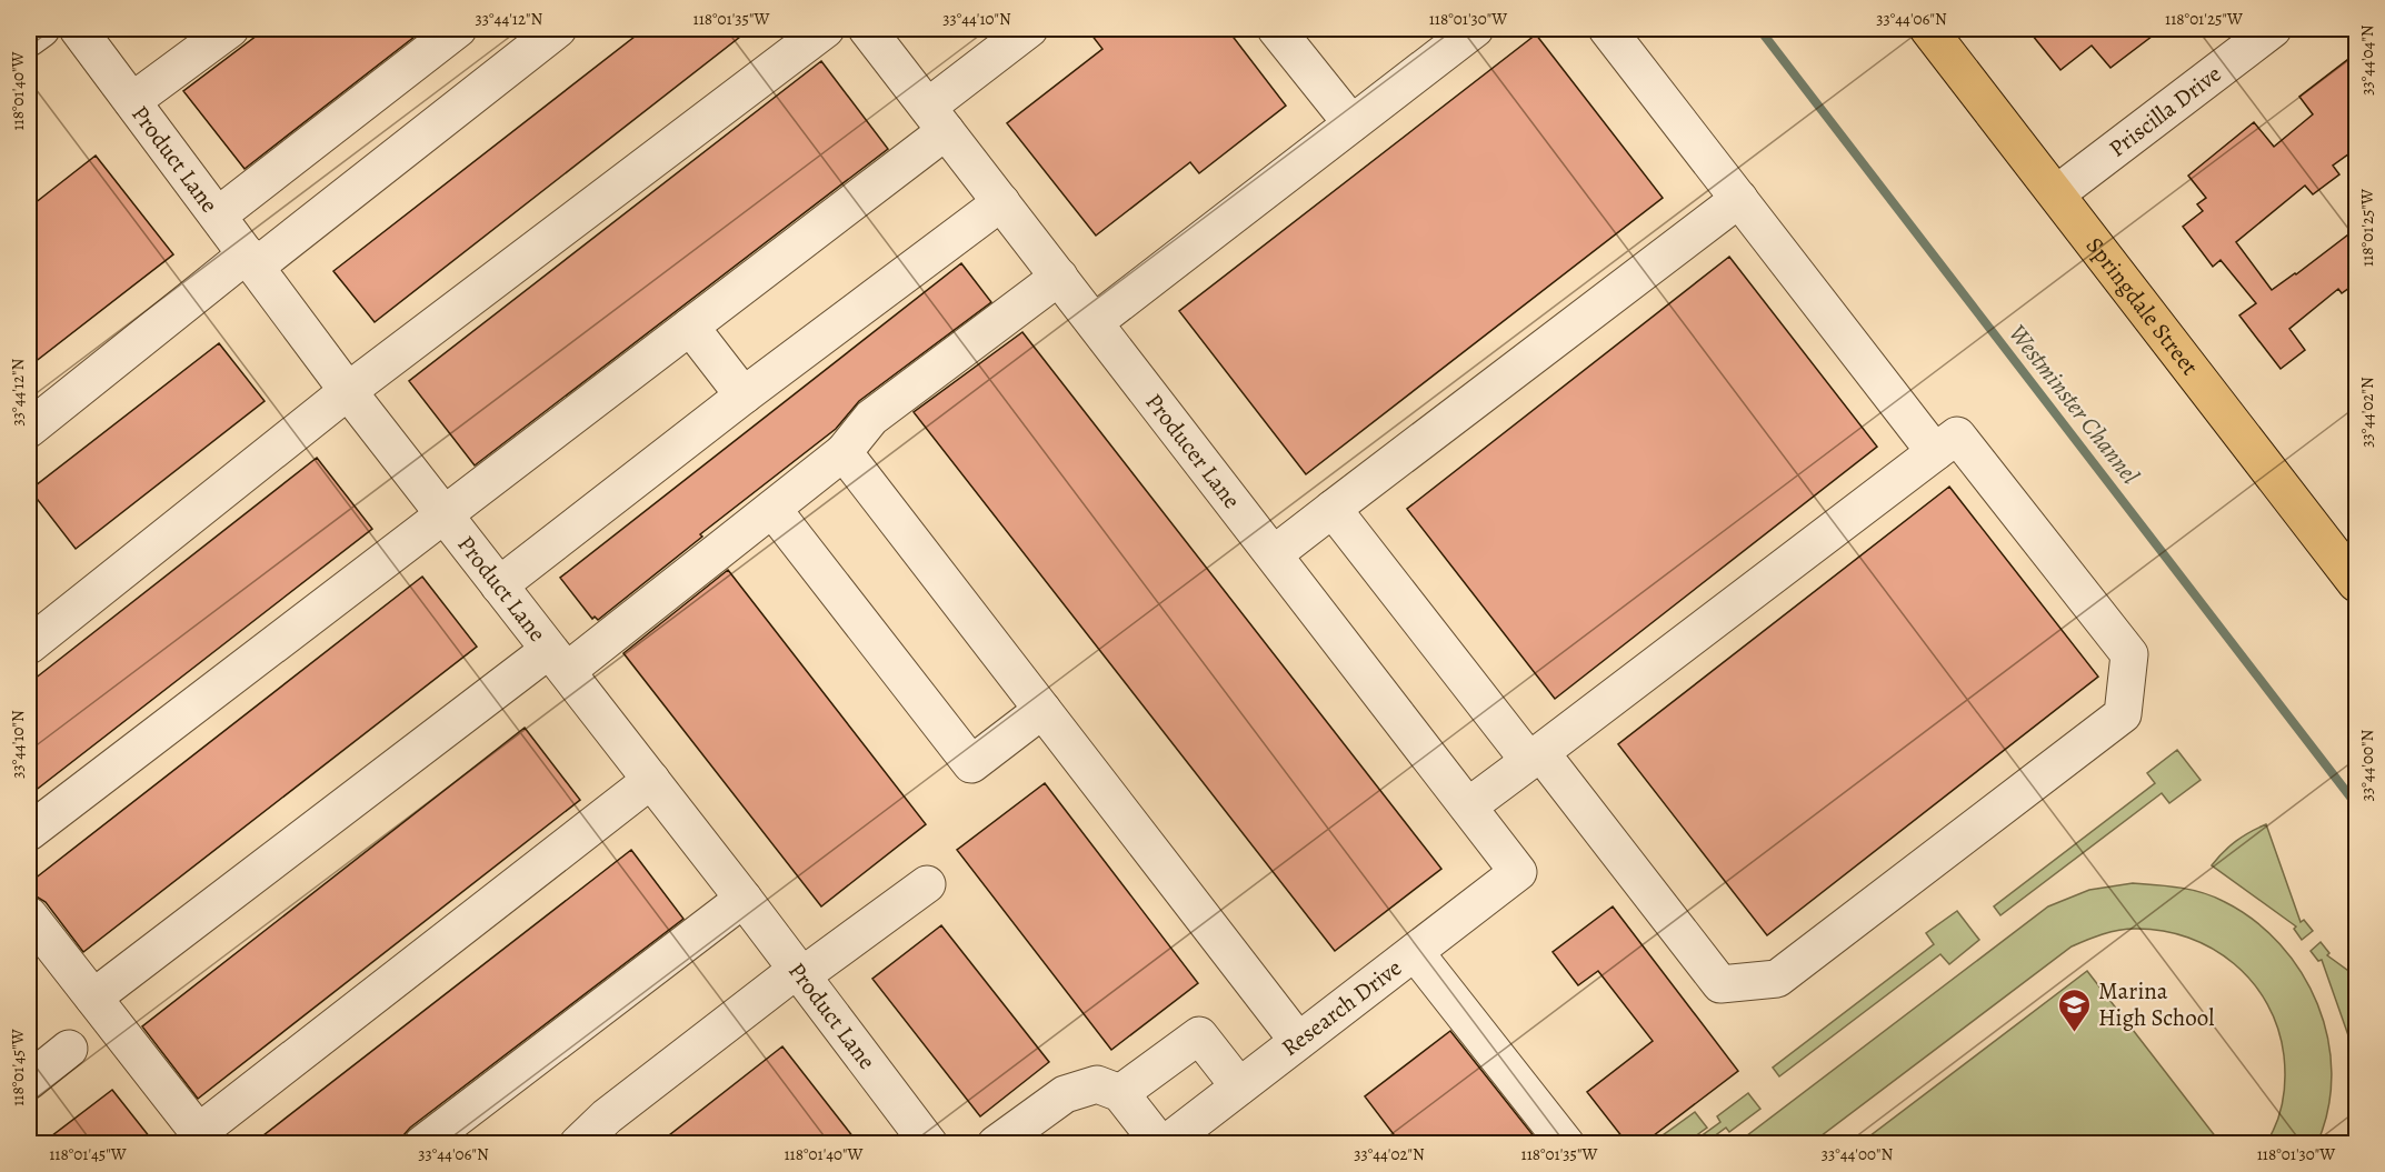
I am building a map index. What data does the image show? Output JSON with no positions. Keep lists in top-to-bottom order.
{
  "streets": {
    "main road": ["Springdale Street"],
    "street": [
      "Priscilla Drive",
      "Product Lane",
      "Producer Lane",
      "Research Drive"
    ]
  },
  "crossings": [
    ["Priscilla Drive", "Springdale Street"],
    ["Producer Lane", "Research Drive"]
  ],
  "water": ["Westminster Channel"],
  "places": {
    "school or university": ["Marina High School"]
  },
  "coordinates": [
    "33°44'12\"N",
    "118°01'35\"W",
    "33°44'10\"N",
    "118°01'30\"W",
    "33°44'06\"N",
    "118°01'25\"W",
    "33°44'04\"N",
    "118°01'40\"W",
    "33°44'02\"N",
    "33°44'00\"N",
    "118°01'45\"W"
  ]
}
